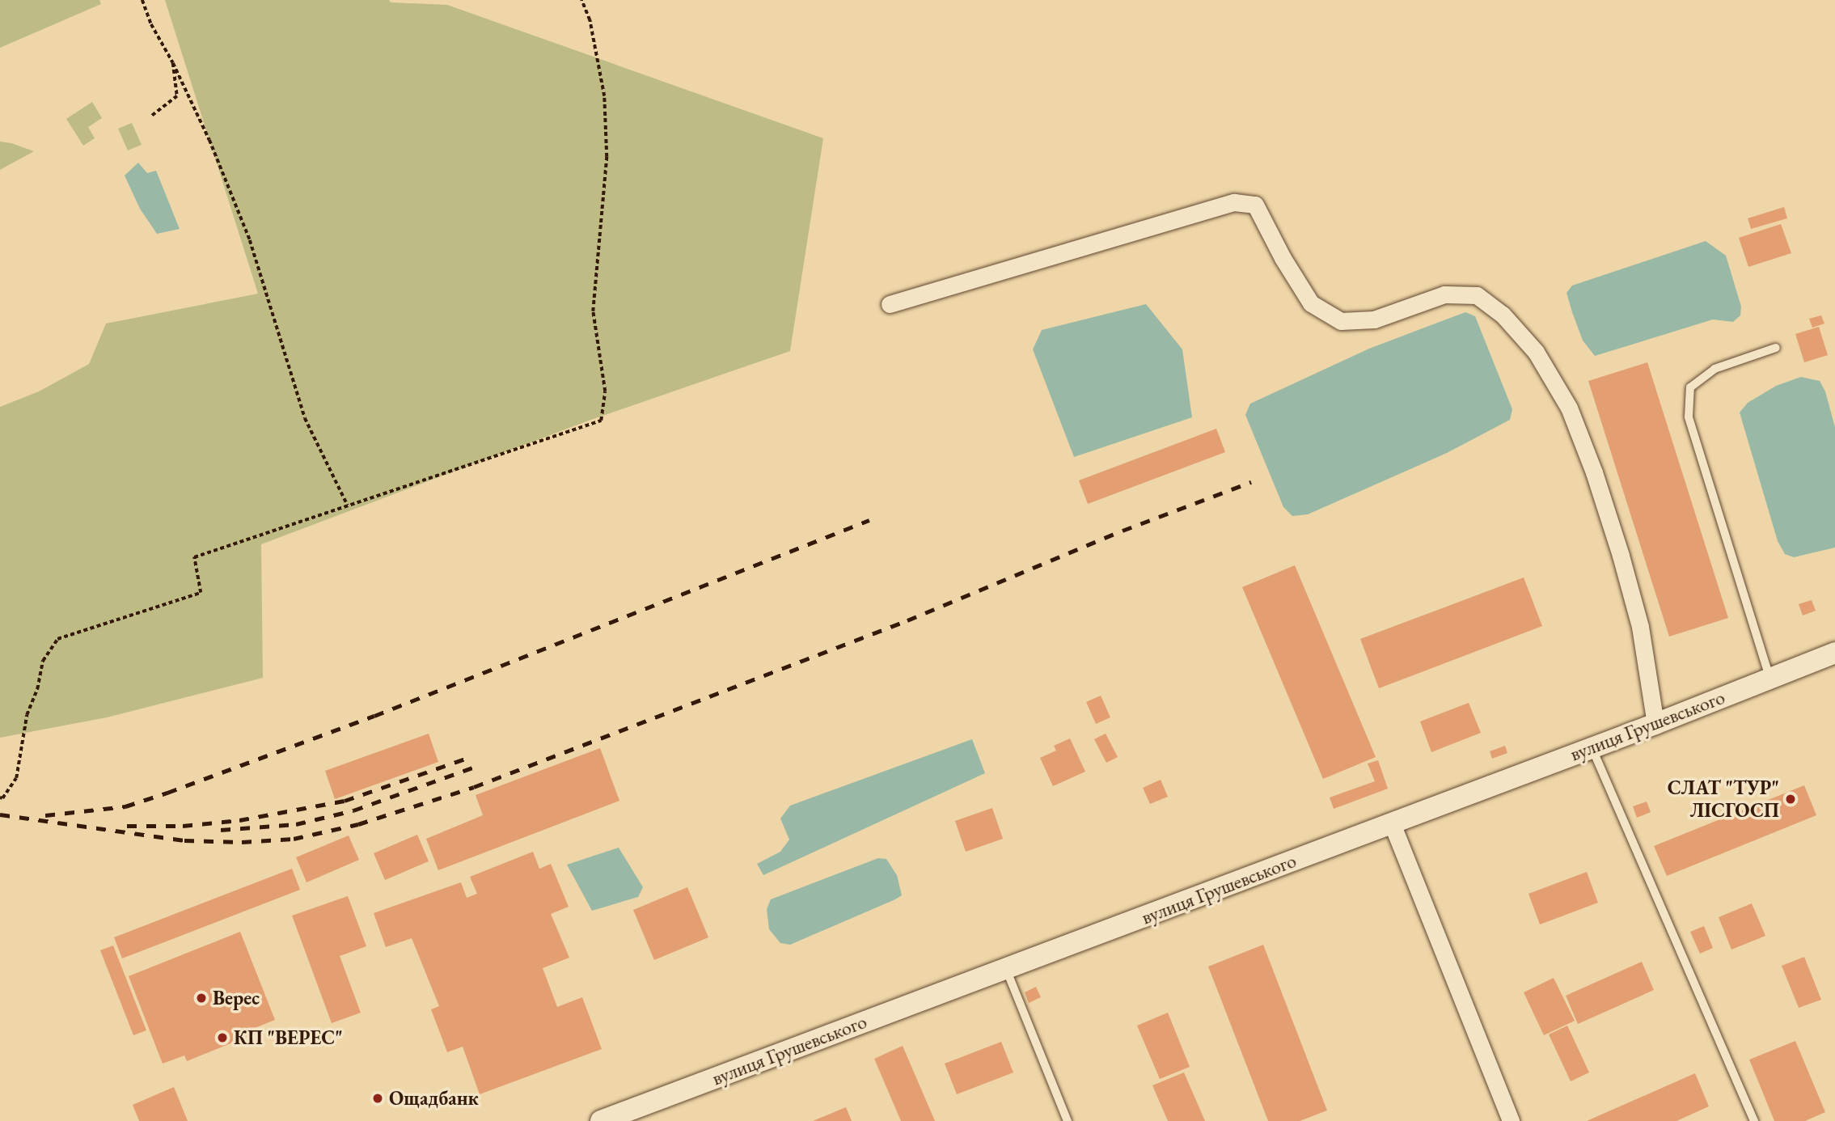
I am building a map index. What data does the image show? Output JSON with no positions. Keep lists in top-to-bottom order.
{
  "streets": {
    "street": ["вулиця Грушевського"]
  },
  "places": [
    "СЛАТ \"ТУР\" ЛІСГОСП",
    "Верес",
    "КП \"ВЕРЕС\"",
    "Ощадбанк"
  ]
}
